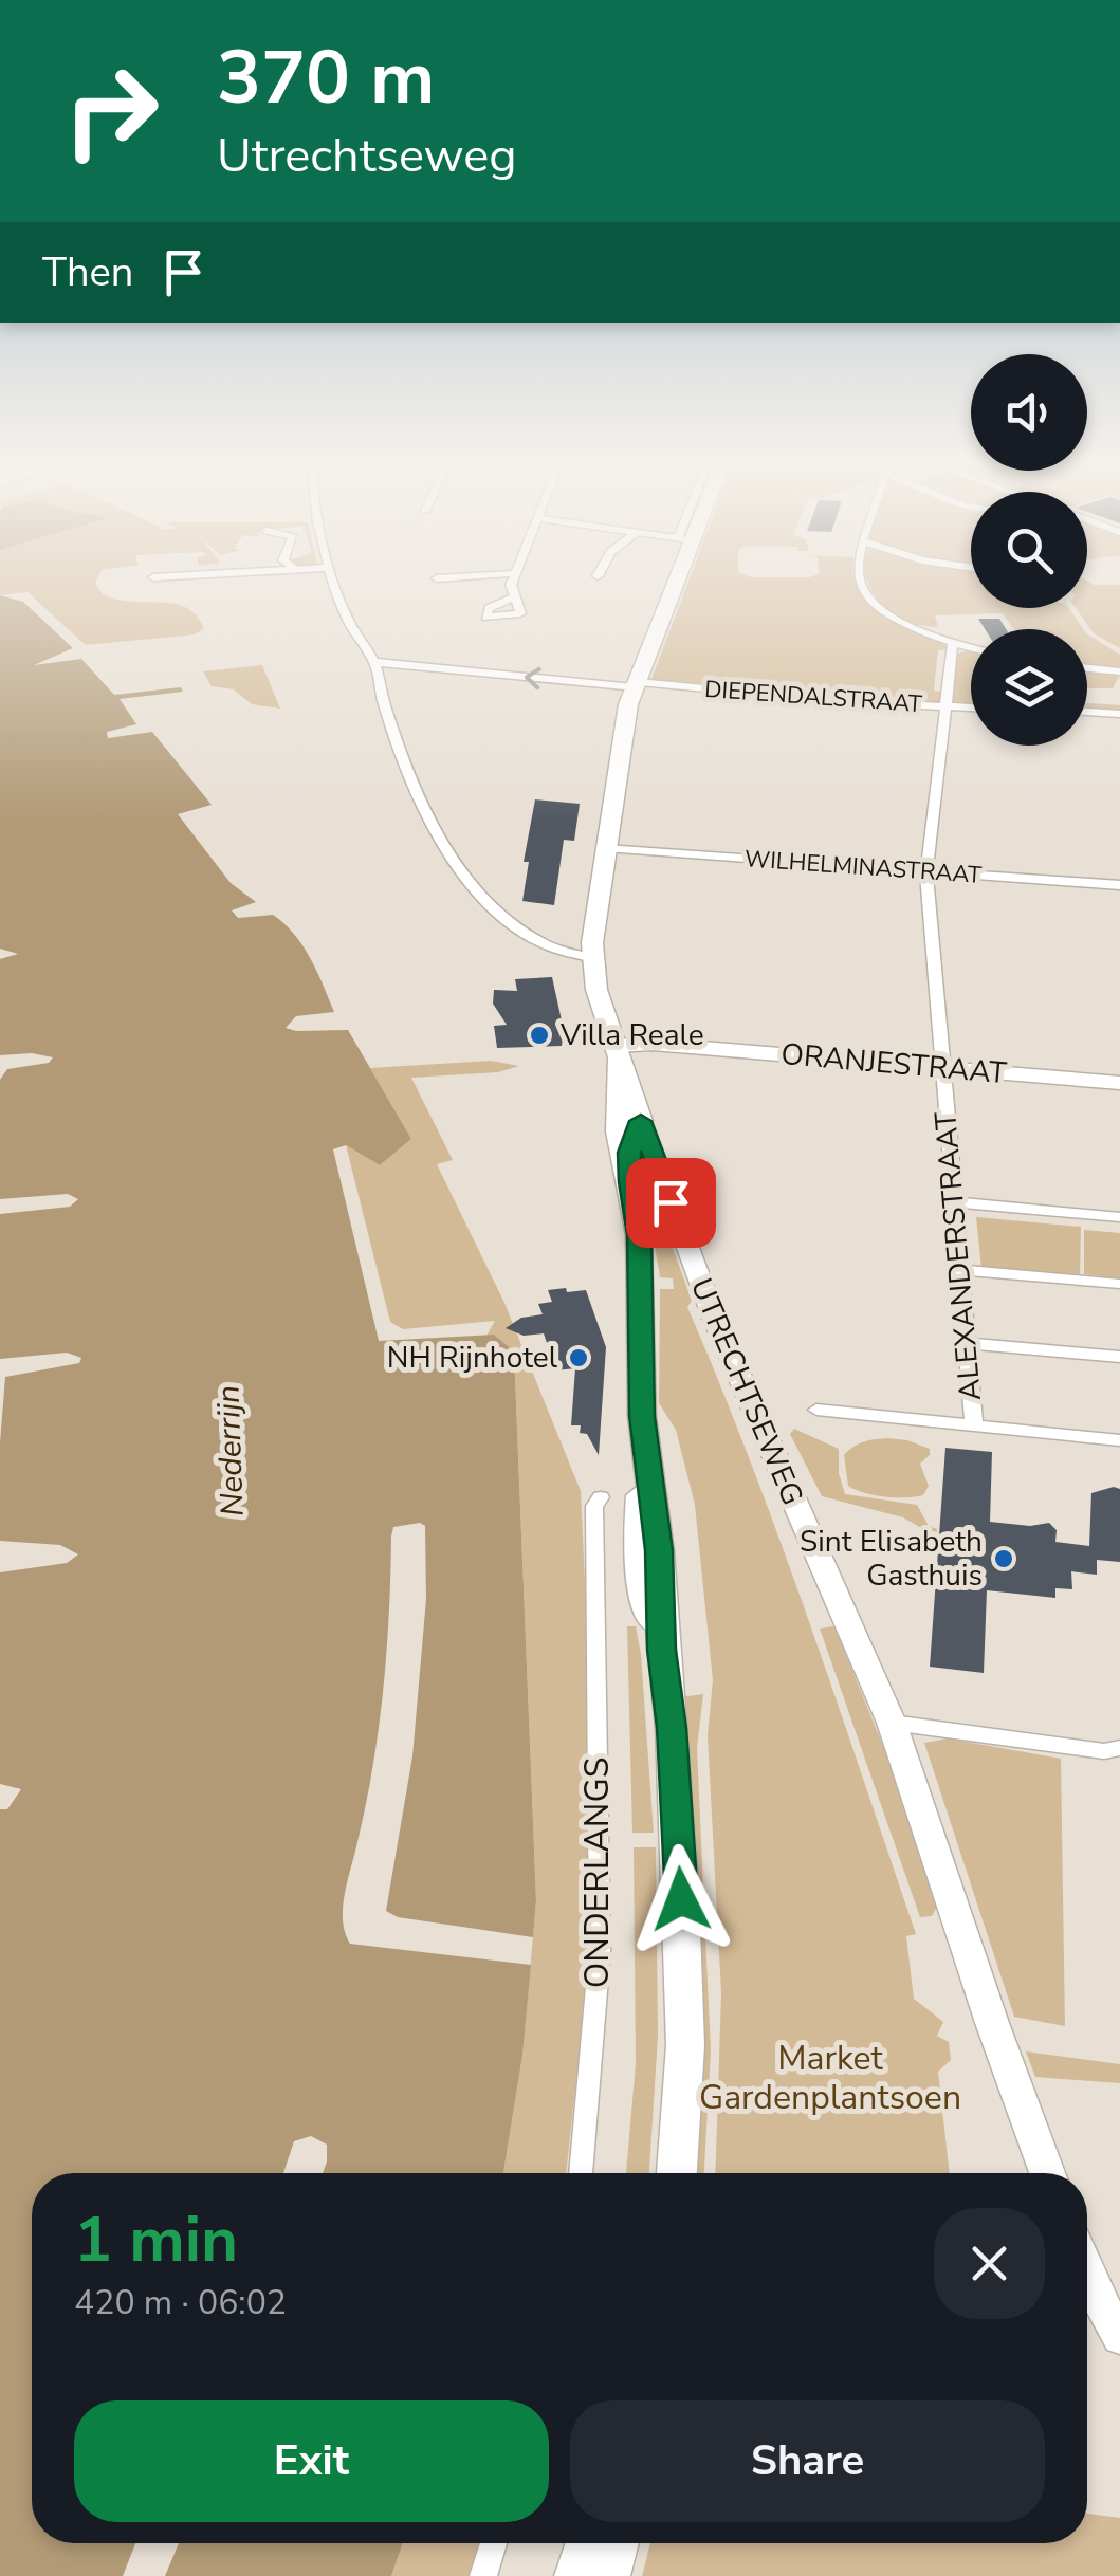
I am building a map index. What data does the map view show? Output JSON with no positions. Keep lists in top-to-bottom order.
{
  "streets": {
    "main road": ["UTRECHTSEWEG"],
    "street": [
      "DIEPENDALSTRAAT",
      "WILHELMINASTRAAT",
      "ORANJESTRAAT",
      "ALEXANDERSTRAAT",
      "ONDERLANGS"
    ]
  },
  "crossings": [
    ["DIEPENDALSTRAAT", "ALEXANDERSTRAAT"],
    ["DIEPENDALSTRAAT", "UTRECHTSEWEG"],
    ["WILHELMINASTRAAT", "ALEXANDERSTRAAT"],
    ["WILHELMINASTRAAT", "UTRECHTSEWEG"],
    ["ORANJESTRAAT", "ALEXANDERSTRAAT"],
    ["ORANJESTRAAT", "UTRECHTSEWEG"]
  ],
  "one_way": ["DIEPENDALSTRAAT"],
  "water": ["Nederrijn"],
  "parks": ["Market Gardenplantsoen"],
  "places": ["Villa Reale", "NH Rijnhotel", "Sint Elisabeth Gasthuis"],
  "page": {
    "turn": ["370 m", "Utrechtseweg"],
    "then": "Then",
    "heading": ["1 min", "420 m · 06:02"],
    "buttons": ["Exit", "Share"]
  }
}
